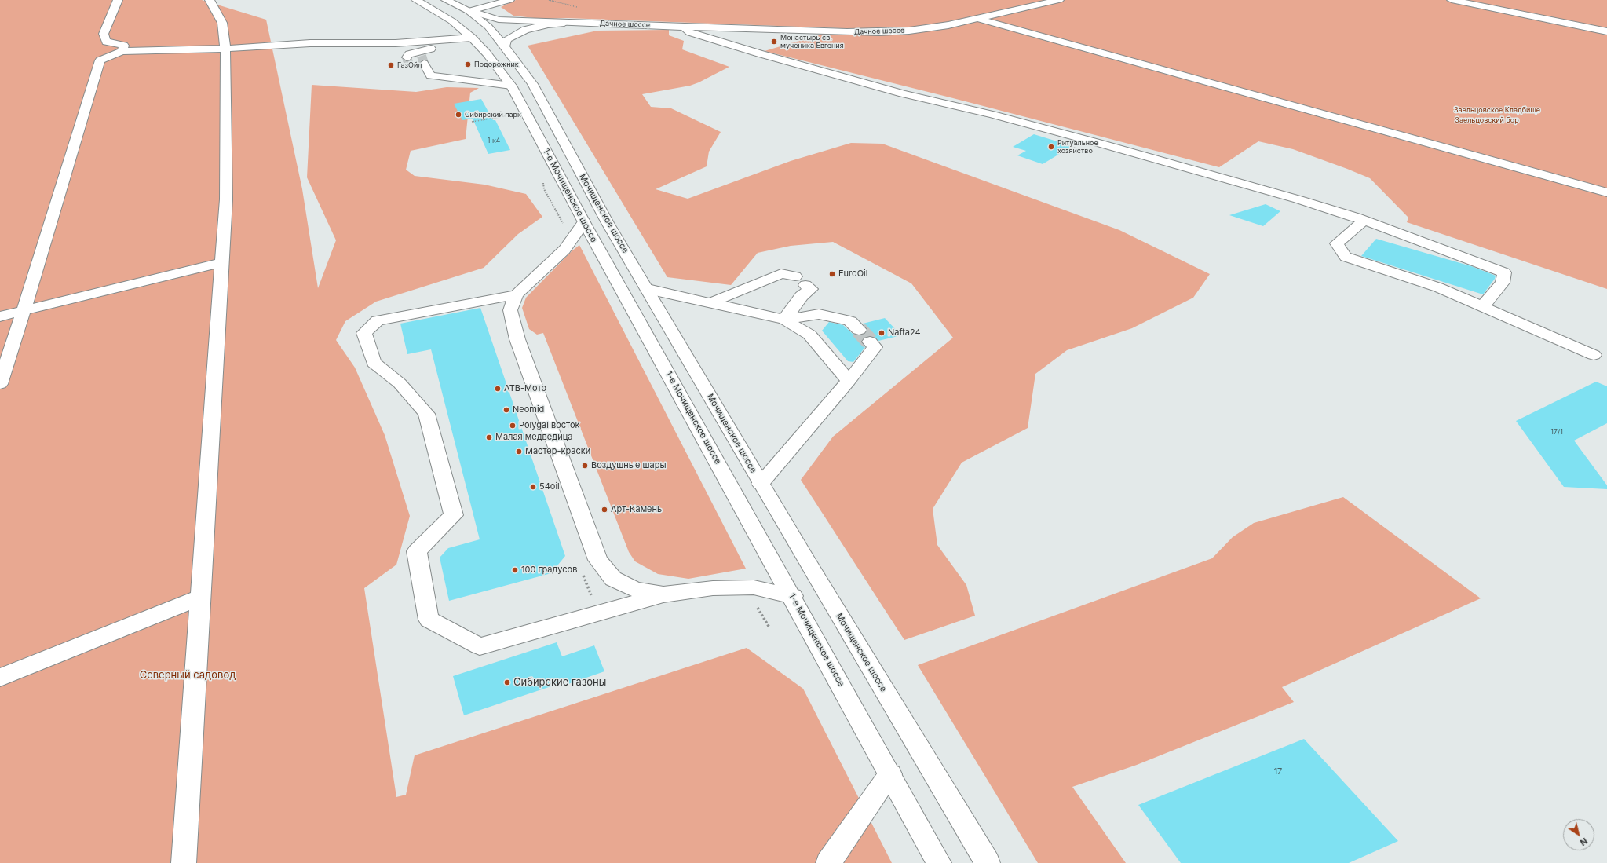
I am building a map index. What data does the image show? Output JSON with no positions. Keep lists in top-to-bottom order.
{
  "streets": {
    "main road": ["Дачное шоссе", "1-е Мочищенское шоссе", "Мочищенское шоссе"]
  },
  "parks": ["Заельцовское Кладбище", "Заельцовский бор", "Северный садовод"],
  "places": [
    "Монастырь св. мученика Евгения",
    "Подорожник",
    "ГазОйл",
    "Сибирский парк",
    "Ритуальное хозяйство",
    "EuroOil",
    "Nafta24",
    "АТВ-Мото",
    "Neomid",
    "Polygal восток",
    "Малая медведица",
    "Мастер-краски",
    "Воздушные шары",
    "54oil",
    "Арт-Камень",
    "100 градусов",
    "Сибирские газоны"
  ],
  "house_numbers": ["1 к4", "17/1", "17"],
  "north": "bottom right"
}
